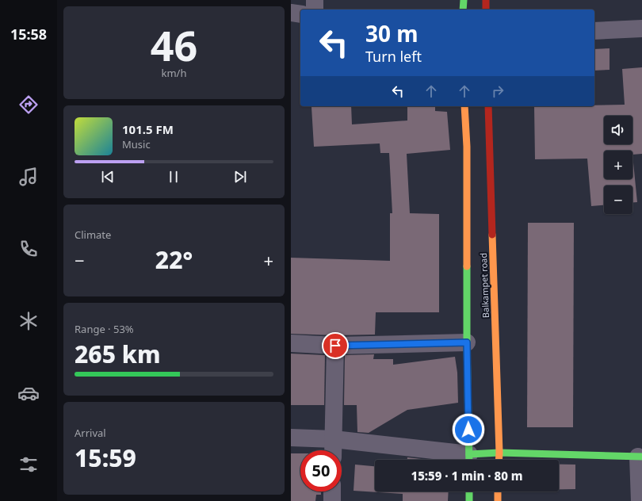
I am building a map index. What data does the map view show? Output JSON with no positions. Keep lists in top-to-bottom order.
{
  "streets": {
    "main road": ["Balkampet road"]
  },
  "page": {
    "tabs": "15:58",
    "tile": [
      ["46", "km/h"],
      "Climate",
      ["Range · 53%", "265 km"],
      ["Arrival", "15:59"]
    ],
    "turn": ["30 m", "Turn left"],
    "map_buttons": ["+", "−"],
    "song": ["101.5 FM", "Music"],
    "heat": ["−", "22°", "+"],
    "limit": "50",
    "trip": "15:59 · 1 min · 80 m"
  }
}
